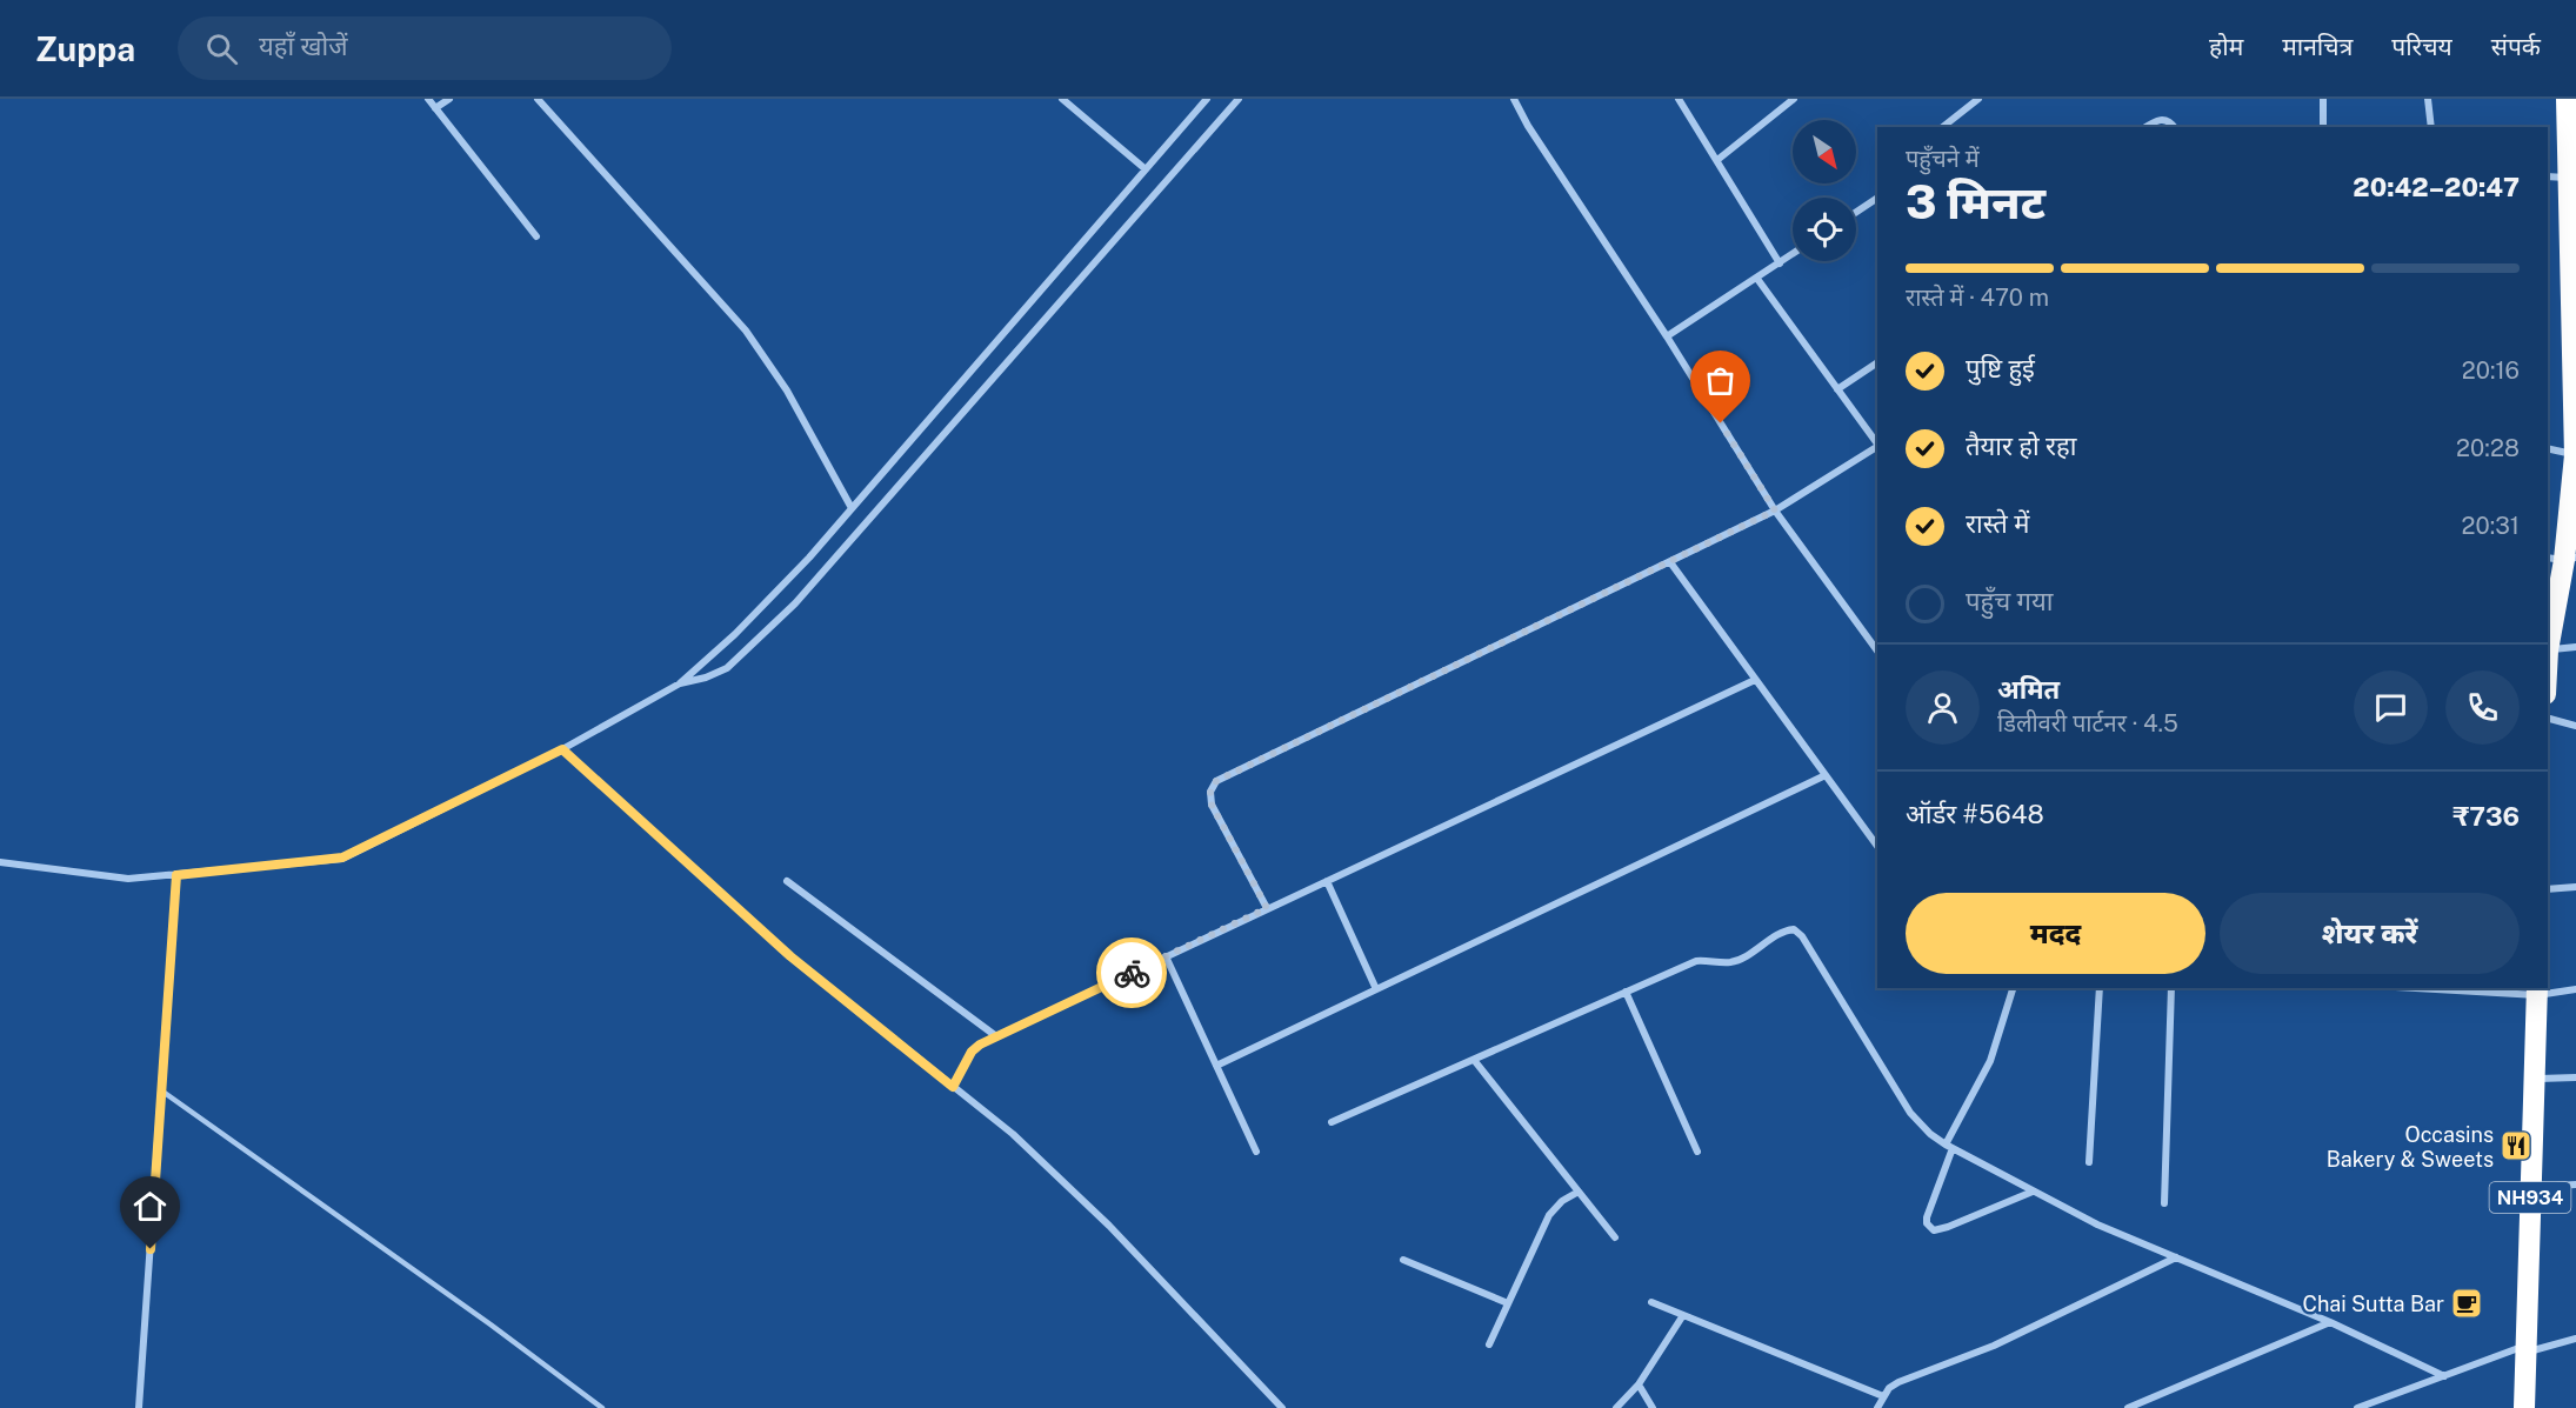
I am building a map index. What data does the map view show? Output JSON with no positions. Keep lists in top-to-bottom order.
{
  "streets": {
    "highway": ["NH934"]
  },
  "places": {
    "restaurant": ["Occasins Bakery & Sweets"],
    "cafe": ["Chai Sutta Bar"]
  },
  "north": "bottom right",
  "page": {
    "header": "Zuppa",
    "search": "यहाँ खोजें",
    "nav": [
      "होम",
      "मानचित्र",
      "परिचय",
      "संपर्क"
    ],
    "heading": ["3 मिनट", "पहुँचने में", "20:42–20:47"],
    "panel": [
      "अमित",
      "डिलीवरी पार्टनर · 4.5",
      "ऑर्डर #5648",
      "₹736"
    ],
    "bar": "रास्ते में · 470 m",
    "list": [
      ["पुष्टि हुई", "20:16"],
      ["तैयार हो रहा", "20:28"],
      ["रास्ते में", "20:31"],
      "पहुँच गया"
    ],
    "buttons": ["मदद", "शेयर करें"]
  }
}
